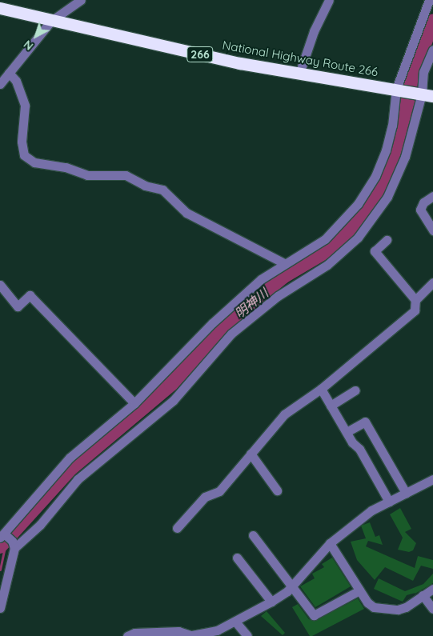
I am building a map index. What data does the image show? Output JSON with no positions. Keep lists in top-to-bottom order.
{
  "streets": {
    "highway": ["266", "National Highway Route 266"]
  },
  "water": ["明神川"],
  "north": "bottom left"
}
